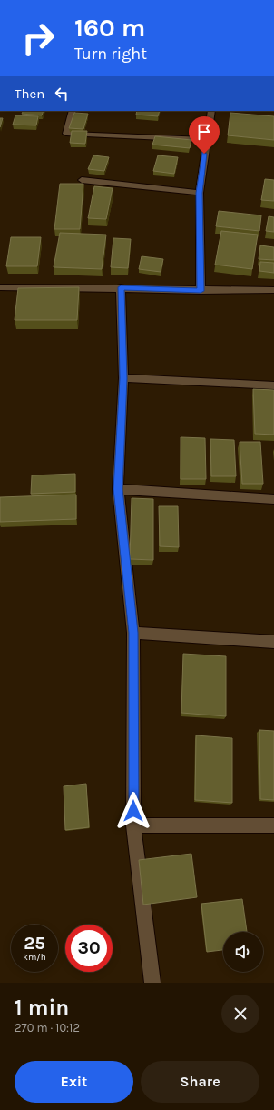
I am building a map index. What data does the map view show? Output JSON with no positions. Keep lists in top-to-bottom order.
{
  "page": {
    "turn": ["160 m", "Turn right"],
    "then": "Then",
    "speed": "25 km/h",
    "limit": "30",
    "heading": ["1 min", "270 m · 10:12"],
    "buttons": ["Exit", "Share"]
  }
}
